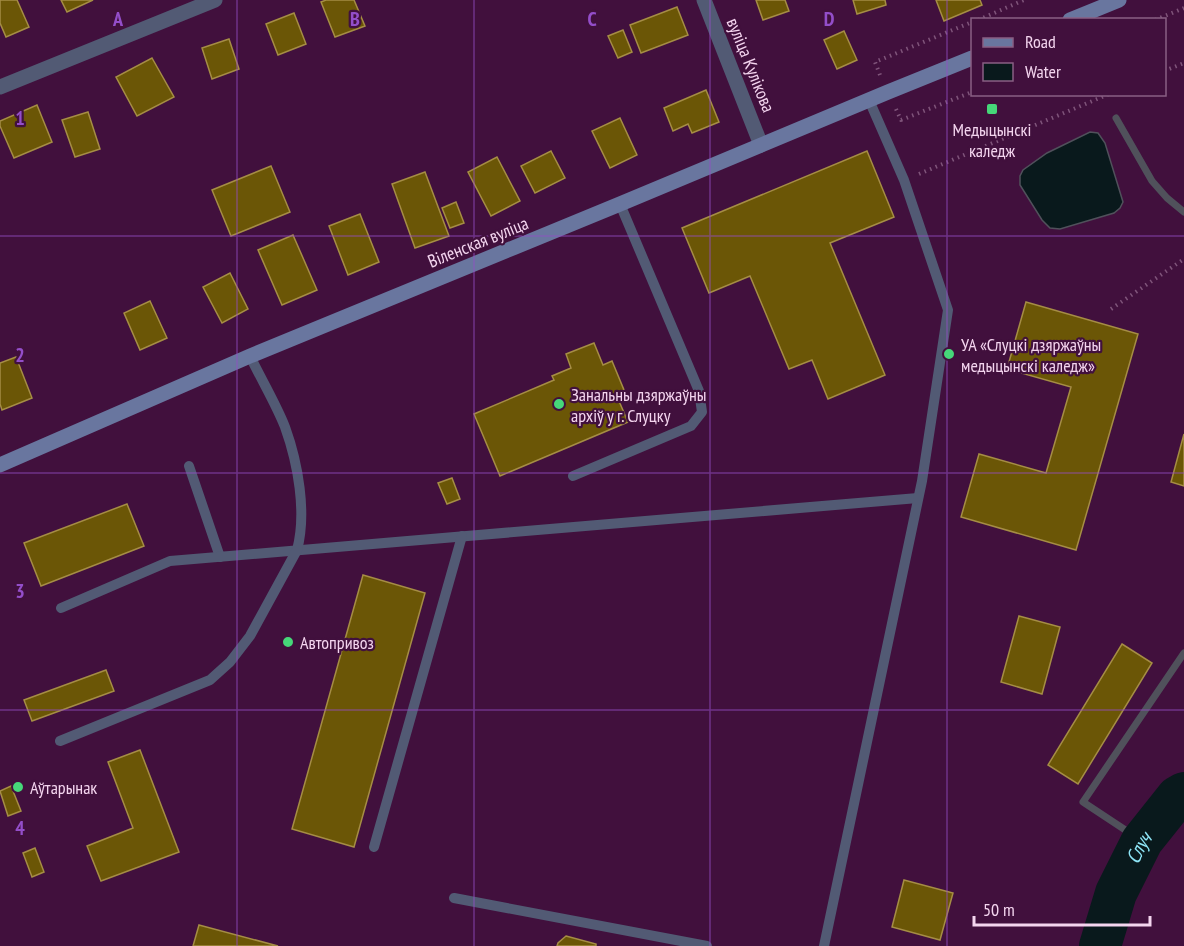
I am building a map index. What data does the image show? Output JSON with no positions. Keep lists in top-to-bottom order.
{
  "streets": {
    "main road": ["Віленская вуліца"],
    "street": ["вуліца Кулікова"]
  },
  "crossings": [
    ["вуліца Кулікова", "Віленская вуліца"]
  ],
  "water": ["Случ"],
  "places": {
    "transit": ["Медыцынскі каледж"],
    "other": [
      "УА «Слуцкі дзяржаўны медыцынскі каледж»",
      "Занальны дзяржаўны архіў у г. Слуцку",
      "Автопривоз",
      "Аўтарынак"
    ]
  },
  "legend": ["Road", "Water"],
  "scale_bar": "50 m",
  "grid": {
    "columns": [
      "A",
      "B",
      "C",
      "D"
    ],
    "rows": [
      "1",
      "2",
      "3",
      "4"
    ]
  }
}
